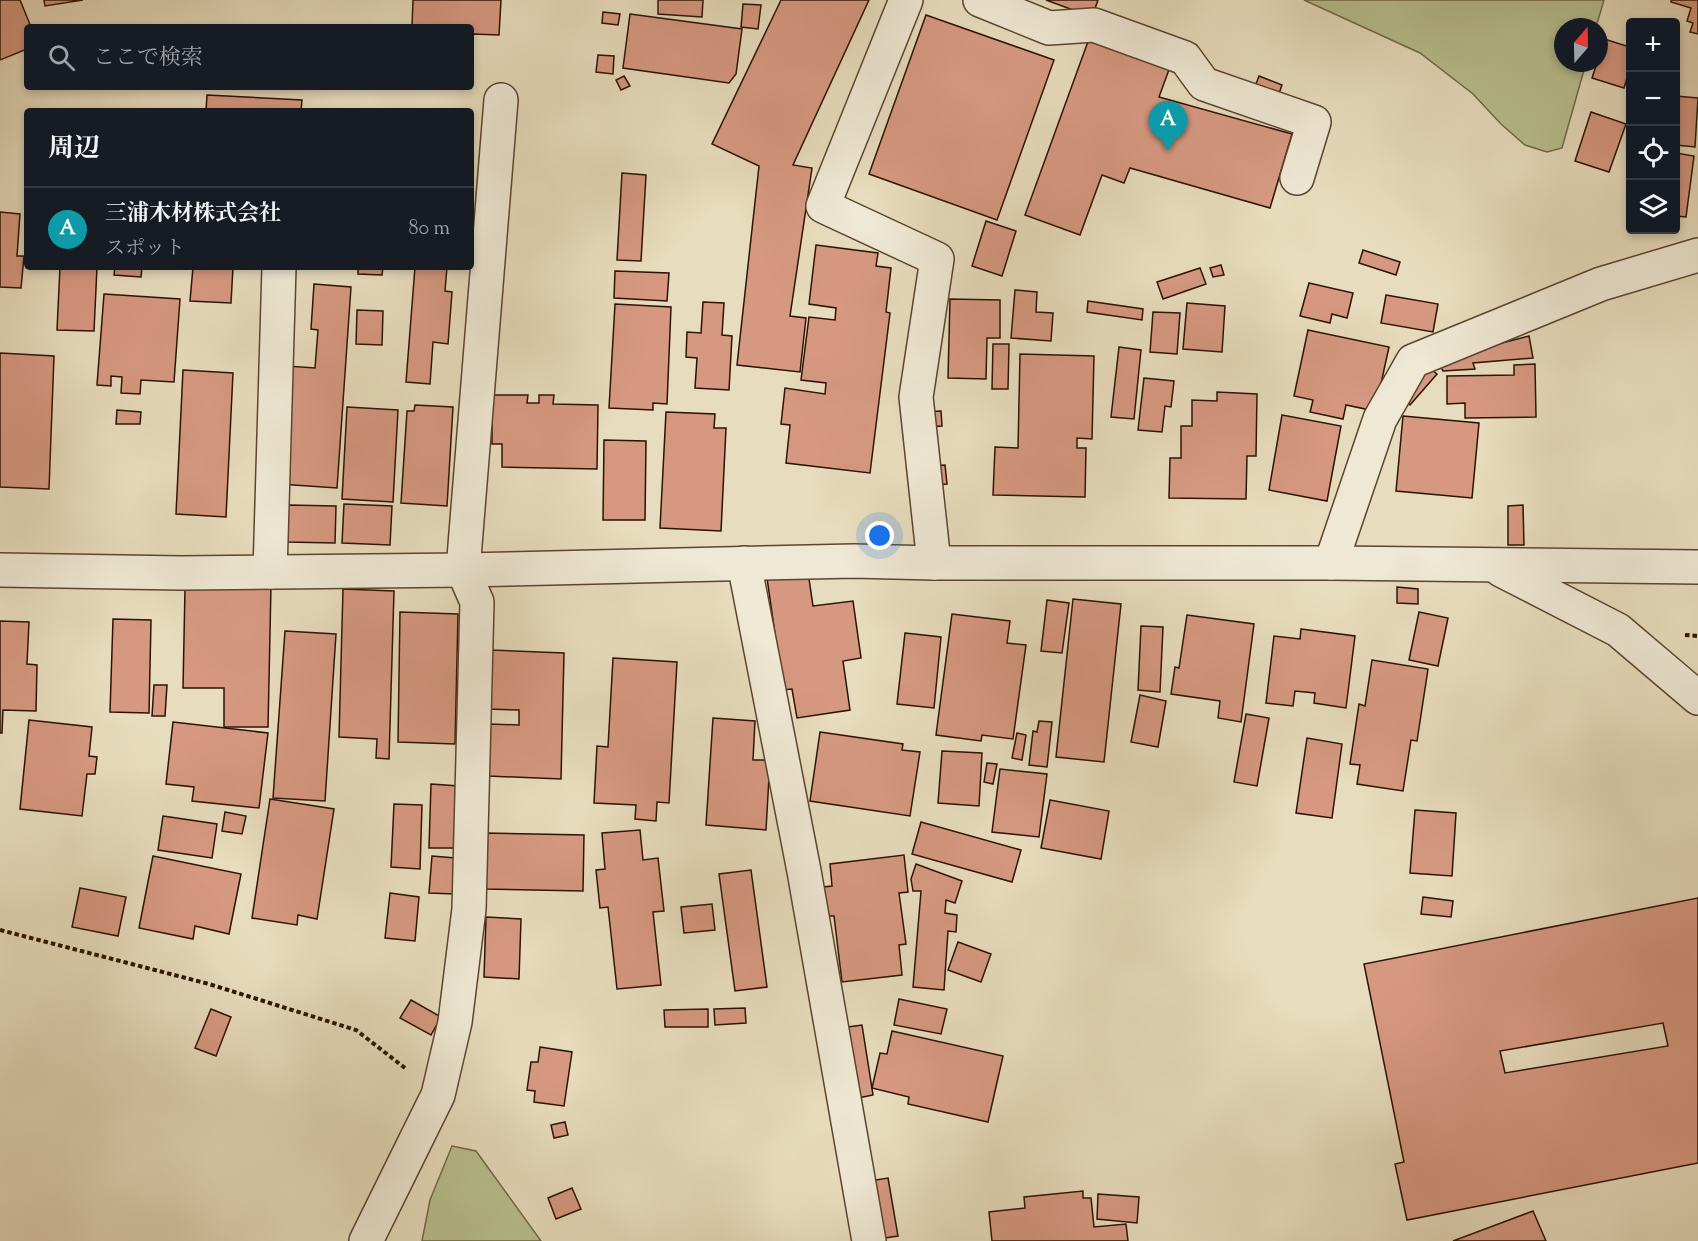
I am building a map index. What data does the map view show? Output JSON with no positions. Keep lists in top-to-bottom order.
{
  "north": "top",
  "page": {
    "map_buttons": ["+", "−"],
    "search": "ここで検索",
    "pins": "A",
    "heading": "周辺",
    "list": [
      {
        "mark": "A",
        "name": "三浦木材株式会社",
        "note": "スポット",
        "value": "80 m"
      }
    ]
  }
}
